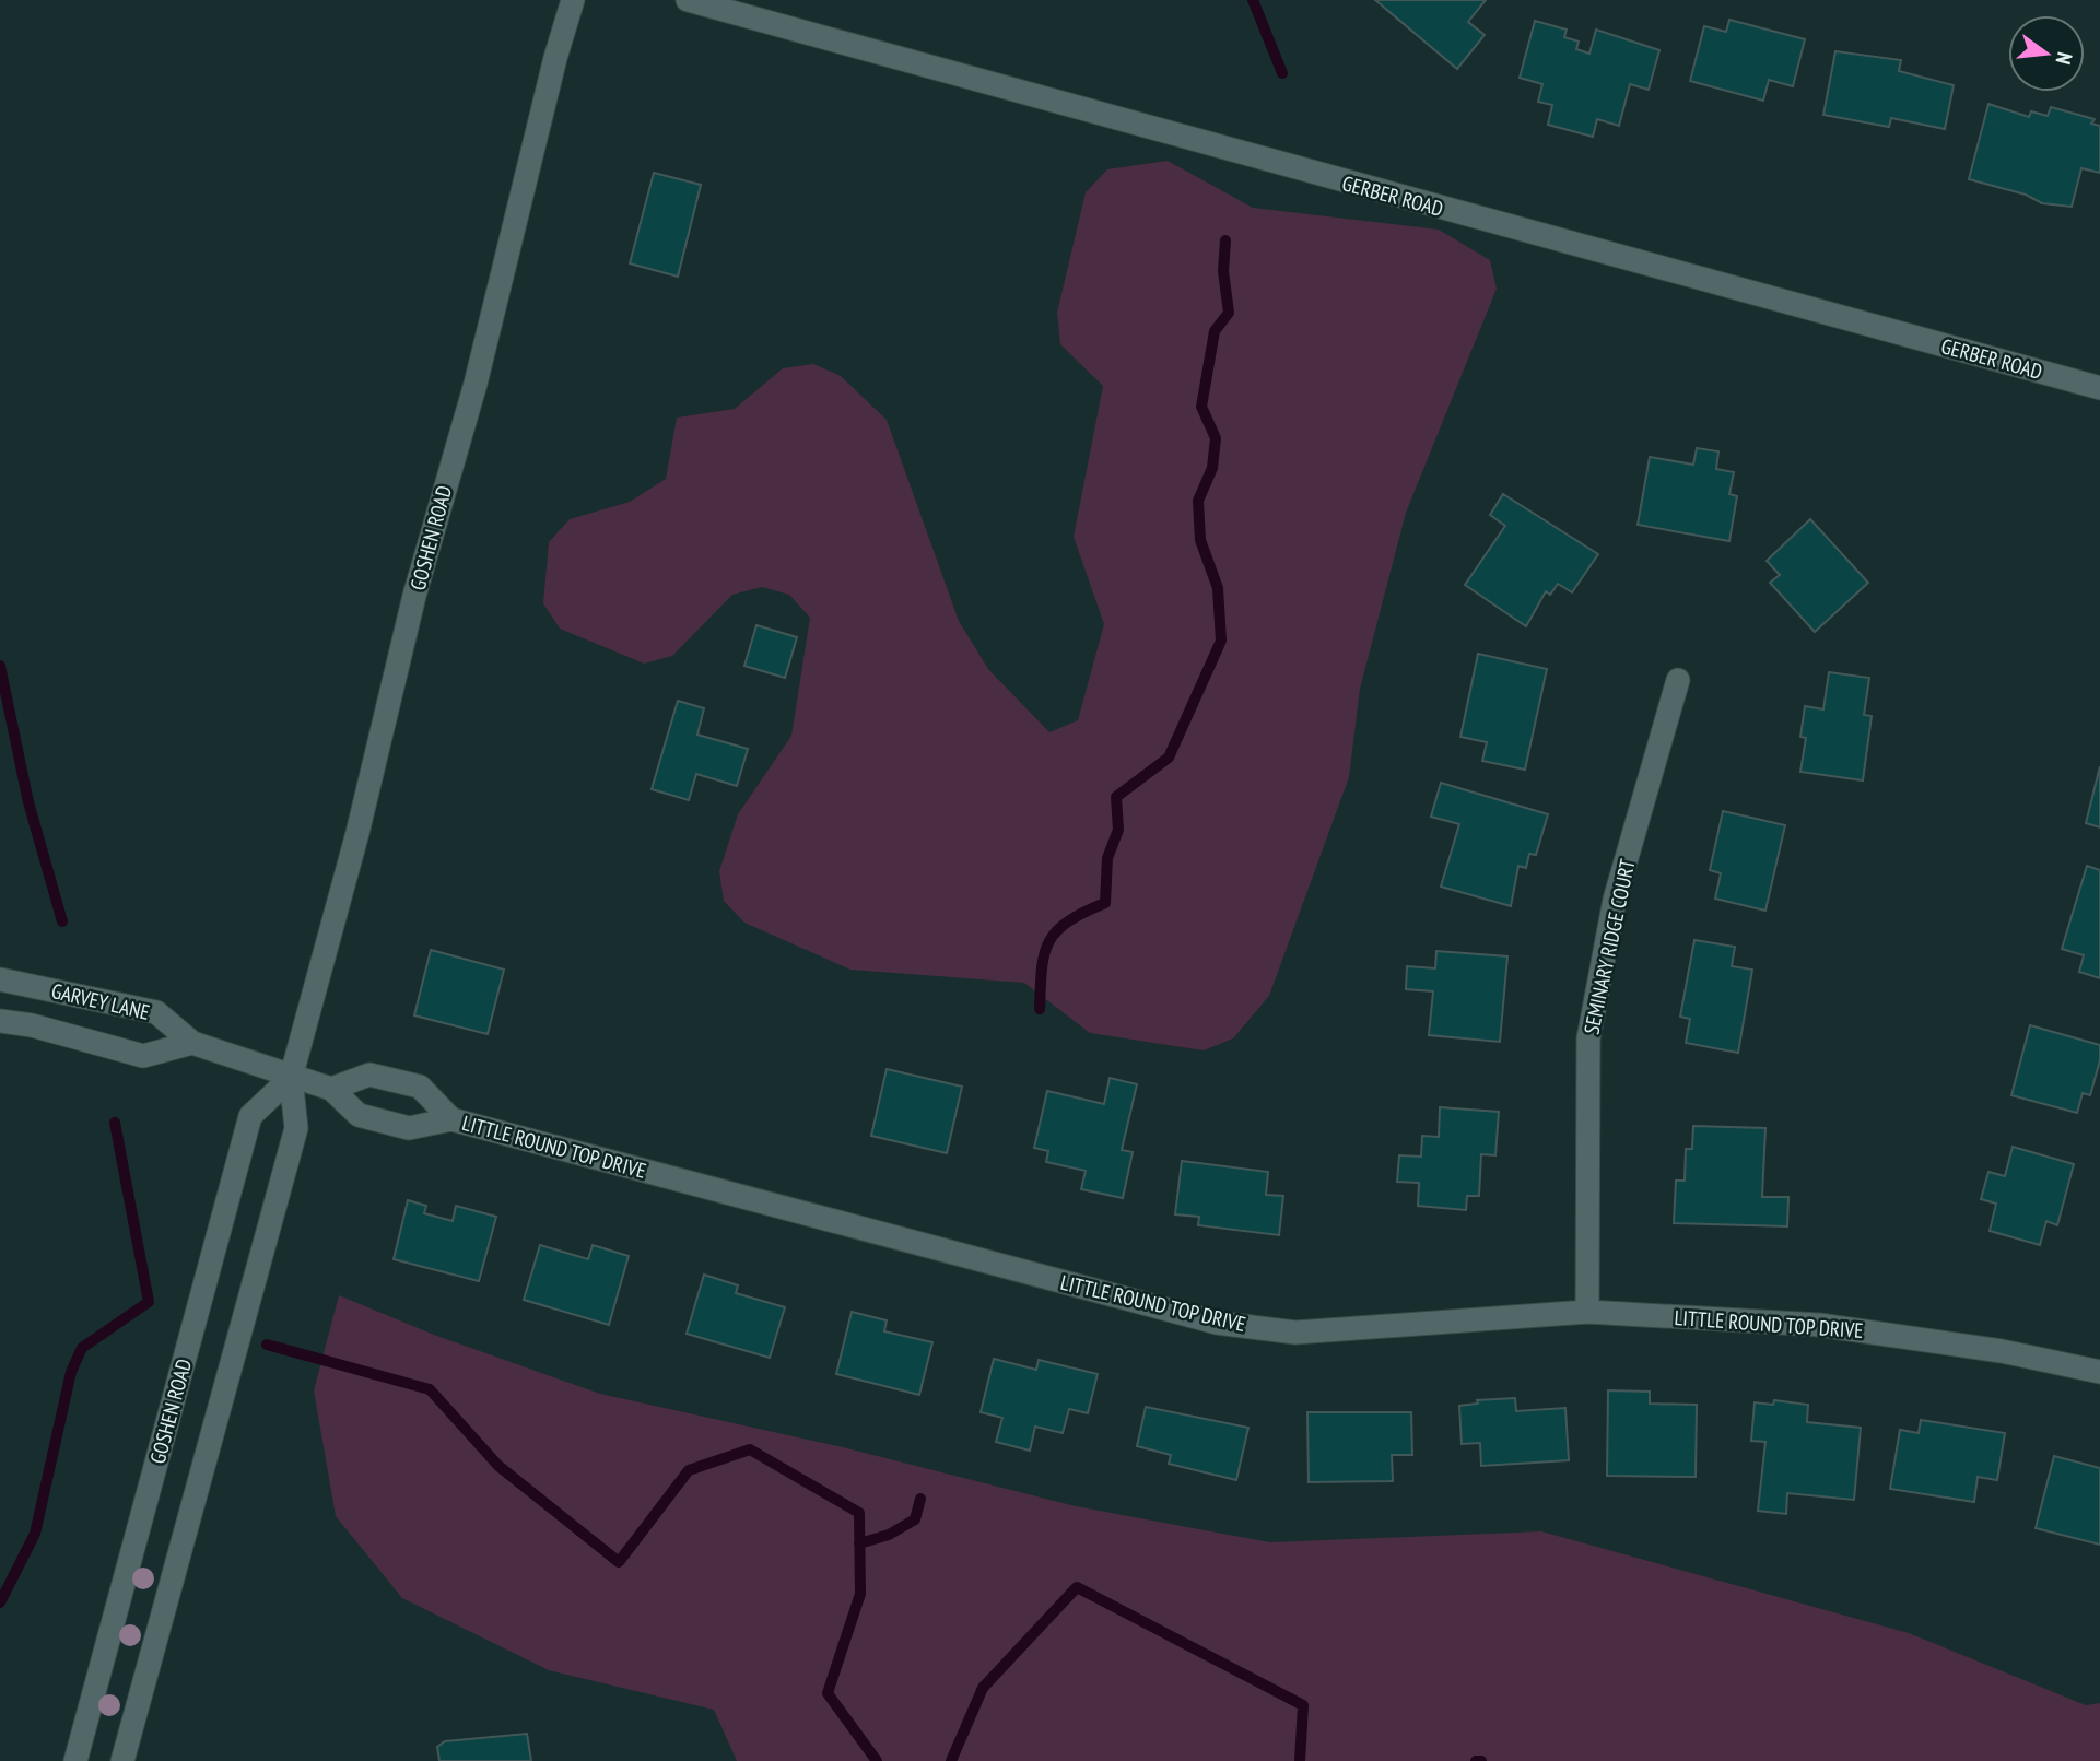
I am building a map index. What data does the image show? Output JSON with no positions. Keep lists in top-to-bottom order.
{
  "streets": {
    "street": [
      "GERBER ROAD",
      "GOSHEN ROAD",
      "SEMINARY RIDGE COURT",
      "GARVEY LANE",
      "LITTLE ROUND TOP DRIVE"
    ]
  },
  "crossings": [
    ["GOSHEN ROAD", "GARVEY LANE"],
    ["GOSHEN ROAD", "LITTLE ROUND TOP DRIVE"],
    ["SEMINARY RIDGE COURT", "LITTLE ROUND TOP DRIVE"],
    ["GARVEY LANE", "LITTLE ROUND TOP DRIVE"]
  ],
  "north": "right"
}
